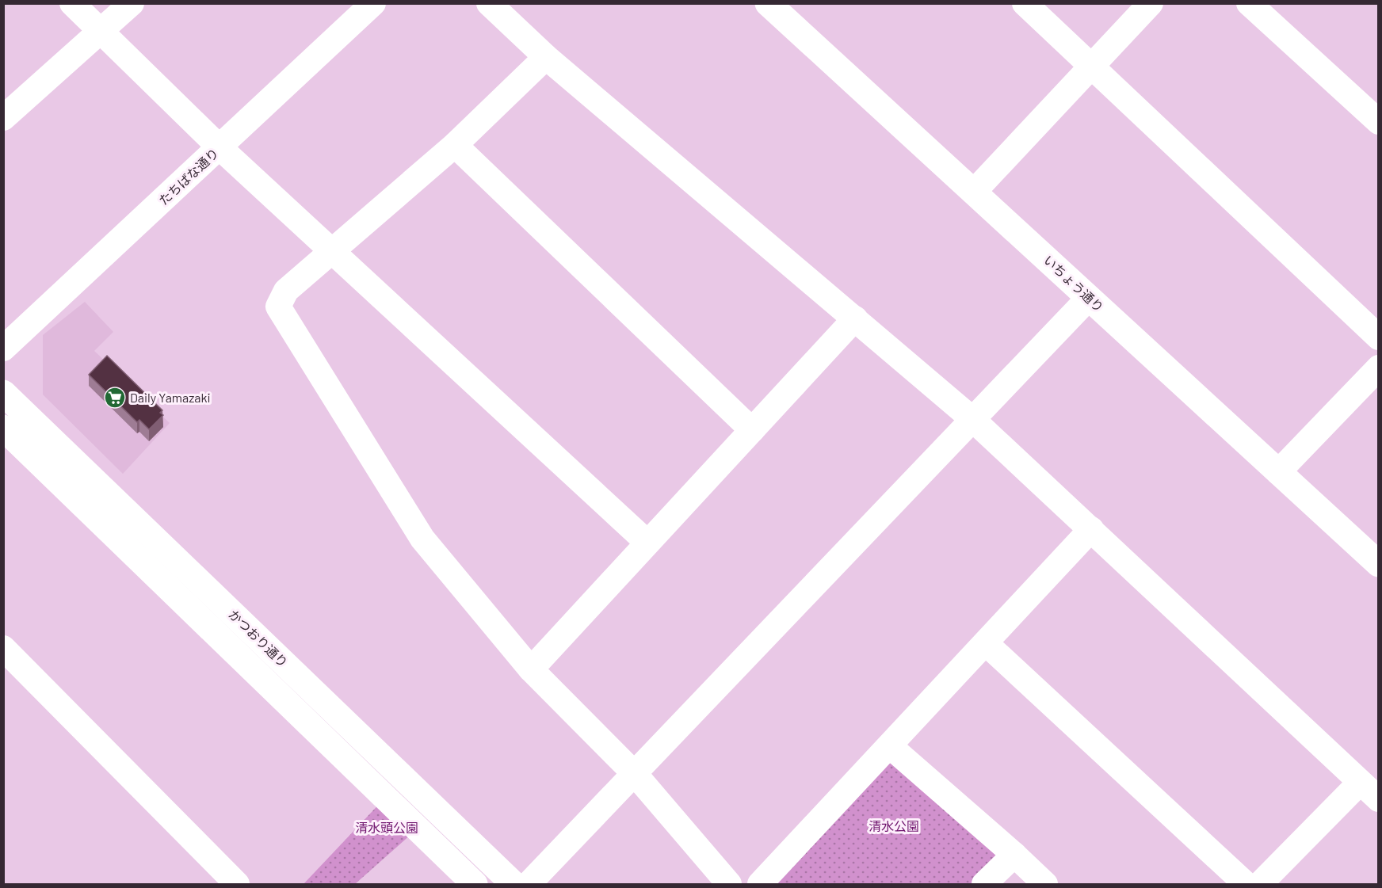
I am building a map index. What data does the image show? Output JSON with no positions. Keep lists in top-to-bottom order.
{
  "streets": {
    "street": ["たちばな通り", "いちょう通り", "かつおり通り"]
  },
  "parks": ["清水公園", "清水頭公園"],
  "places": {
    "supermarket": ["Daily Yamazaki"]
  }
}
